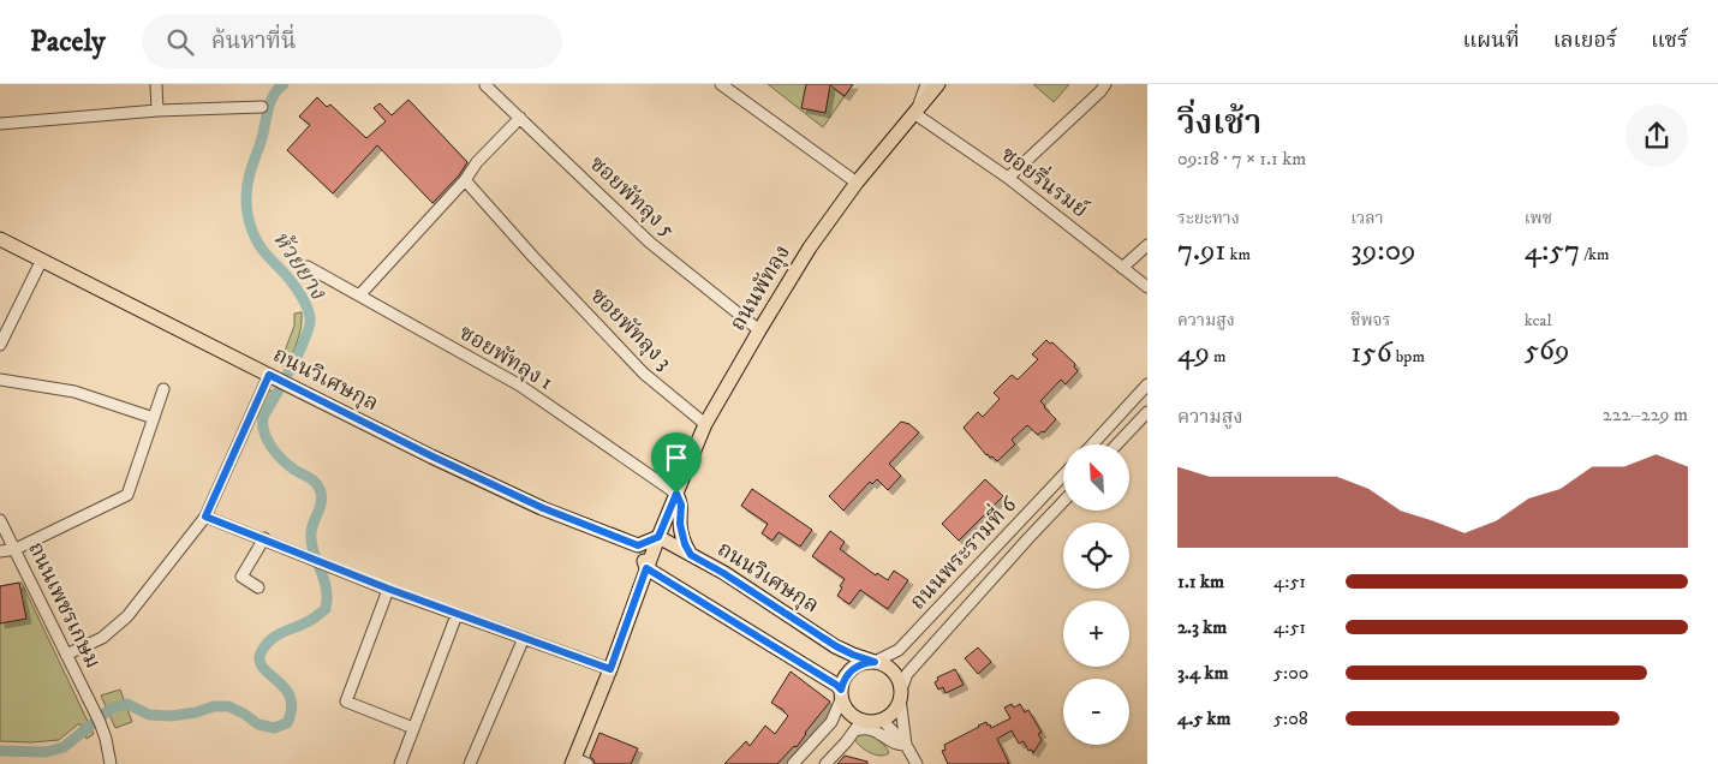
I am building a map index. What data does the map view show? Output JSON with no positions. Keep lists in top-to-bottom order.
{
  "streets": {
    "main road": ["ถนนพัทลุง", "ถนนวิเศษกุล"],
    "street": [
      "ซอยรื่นรมย์",
      "ซอยพัทลุง 5",
      "ซอยพัทลุง 3",
      "ซอยพัทลุง 1",
      "ถนนพระรามที่ 6",
      "ถนนเพชรเกษม"
    ]
  },
  "crossings": [
    ["ซอยรื่นรมย์", "ถนนพัทลุง"],
    ["ซอยพัทลุง 5", "ถนนพัทลุง"],
    ["ถนนพัทลุง", "ซอยพัทลุง 3"],
    ["ถนนพัทลุง", "ซอยพัทลุง 1"],
    ["ถนนพัทลุง", "ถนนวิเศษกุล"],
    ["ถนนวิเศษกุล", "ถนนพระรามที่ 6"]
  ],
  "water": ["ห้วยยาง"],
  "north": "top left",
  "page": {
    "header": "Pacely",
    "search": "ค้นหาที่นี่",
    "nav": ["แผนที่", "เลเยอร์", "แชร์"],
    "heading": ["วิ่งเช้า", "09:18 · 7 × 1.1 km"],
    "stats": [
      ["ระยะทาง", "7.91 km"],
      ["เวลา", "39:09"],
      ["เพซ", "4:57 /km"],
      ["ความสูง", "49 m"],
      ["ชีพจร", "156 bpm"],
      ["kcal", "569"]
    ],
    "chart": ["ความสูง", "222–229 m"],
    "map_buttons": ["+", "−"],
    "list": [
      {
        "name": "1.1 km",
        "note": "4:51"
      },
      {
        "name": "2.3 km",
        "note": "4:51"
      },
      {
        "name": "3.4 km",
        "note": "5:00"
      },
      {
        "name": "4.5 km",
        "note": "5:08"
      }
    ]
  }
}
